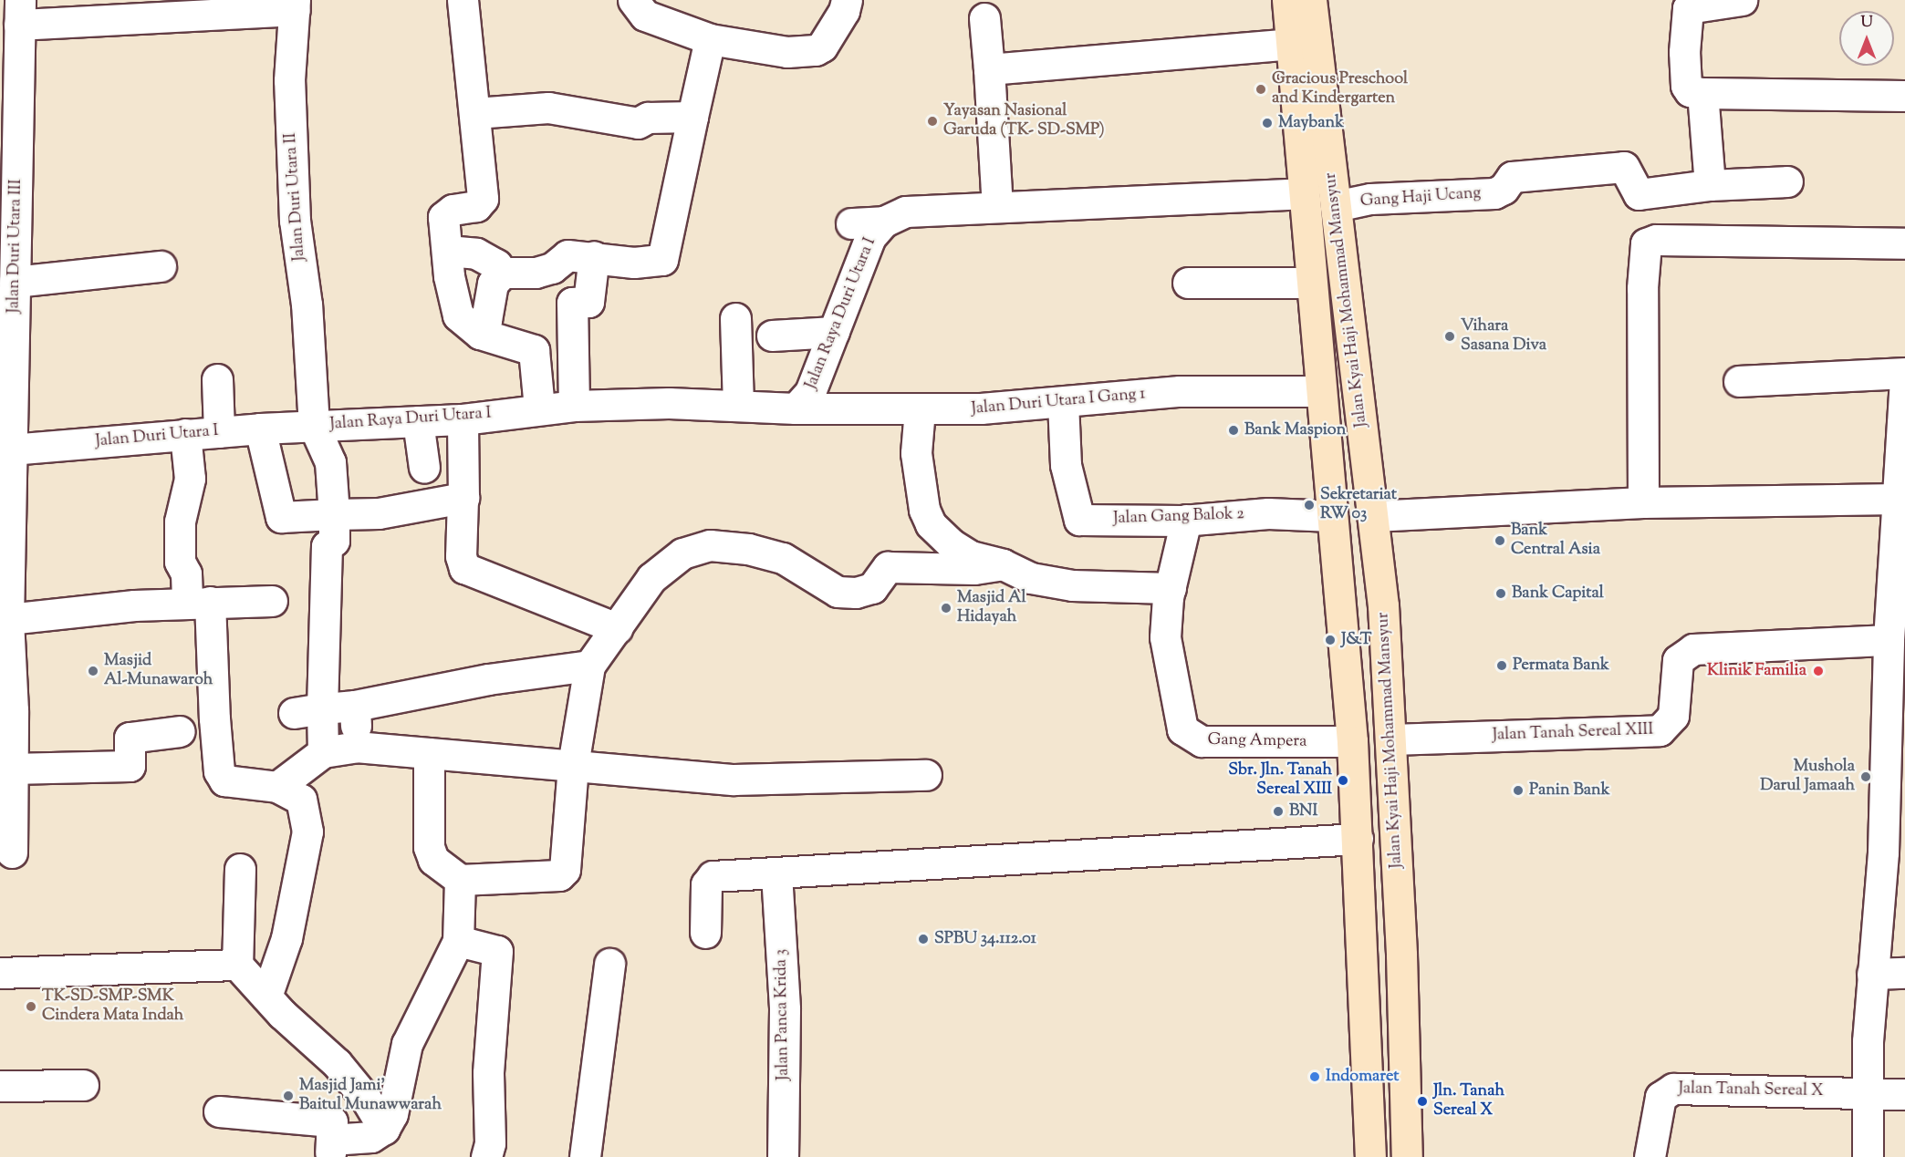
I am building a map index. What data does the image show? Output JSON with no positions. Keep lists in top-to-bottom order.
{
  "streets": {
    "main road": ["Jalan Kyai Haji Mohammad Mansyur"],
    "street": [
      "Jalan Duri Utara II",
      "Gang Haji Ucang",
      "Jalan Duri Utara III",
      "Jalan Raya Duri Utara I",
      "Jalan Duri Utara I Gang 1",
      "Jalan Duri Utara I",
      "Jalan Gang Balok 2",
      "Jalan Tanah Sereal XIII",
      "Gang Ampera",
      "Jalan Panca Krida 3",
      "Jalan Tanah Sereal X"
    ]
  },
  "crossings": [
    ["Jalan Duri Utara II", "Jalan Raya Duri Utara I"],
    ["Jalan Duri Utara II", "Jalan Duri Utara I"],
    ["Gang Haji Ucang", "Jalan Kyai Haji Mohammad Mansyur"],
    ["Jalan Duri Utara III", "Jalan Duri Utara I"],
    ["Jalan Kyai Haji Mohammad Mansyur", "Jalan Raya Duri Utara I"],
    ["Jalan Kyai Haji Mohammad Mansyur", "Jalan Duri Utara I Gang 1"],
    ["Jalan Kyai Haji Mohammad Mansyur", "Jalan Gang Balok 2"],
    ["Jalan Kyai Haji Mohammad Mansyur", "Jalan Tanah Sereal XIII"],
    ["Jalan Kyai Haji Mohammad Mansyur", "Gang Ampera"],
    ["Jalan Raya Duri Utara I", "Jalan Duri Utara I Gang 1"],
    ["Jalan Raya Duri Utara I", "Jalan Duri Utara I"],
    ["Jalan Duri Utara I Gang 1", "Jalan Gang Balok 2"],
    ["Jalan Gang Balok 2", "Gang Ampera"]
  ],
  "places": [
    "Gracious Preschool and Kindergarten",
    "Yayasan Nasional Garuda (TK- SD-SMP)",
    "Maybank",
    "Vihara Sasana Diva",
    "Bank Maspion",
    "Sekretariat RW 03",
    "Bank Central Asia",
    "Bank Capital",
    "Masjid Al Hidayah",
    "J&T",
    "Permata Bank",
    "Masjid Al-Munawaroh",
    "Klinik Familia",
    "Mushola Darul Jamaah",
    "Sbr. Jln. Tanah Sereal XIII",
    "Panin Bank",
    "BNI",
    "SPBU 34.112.01",
    "TK-SD-SMP-SMK Cindera Mata Indah",
    "Indomaret",
    "Masjid Jami' Baitul Munawwarah",
    "Jln. Tanah Sereal X"
  ],
  "north": "top"
}
